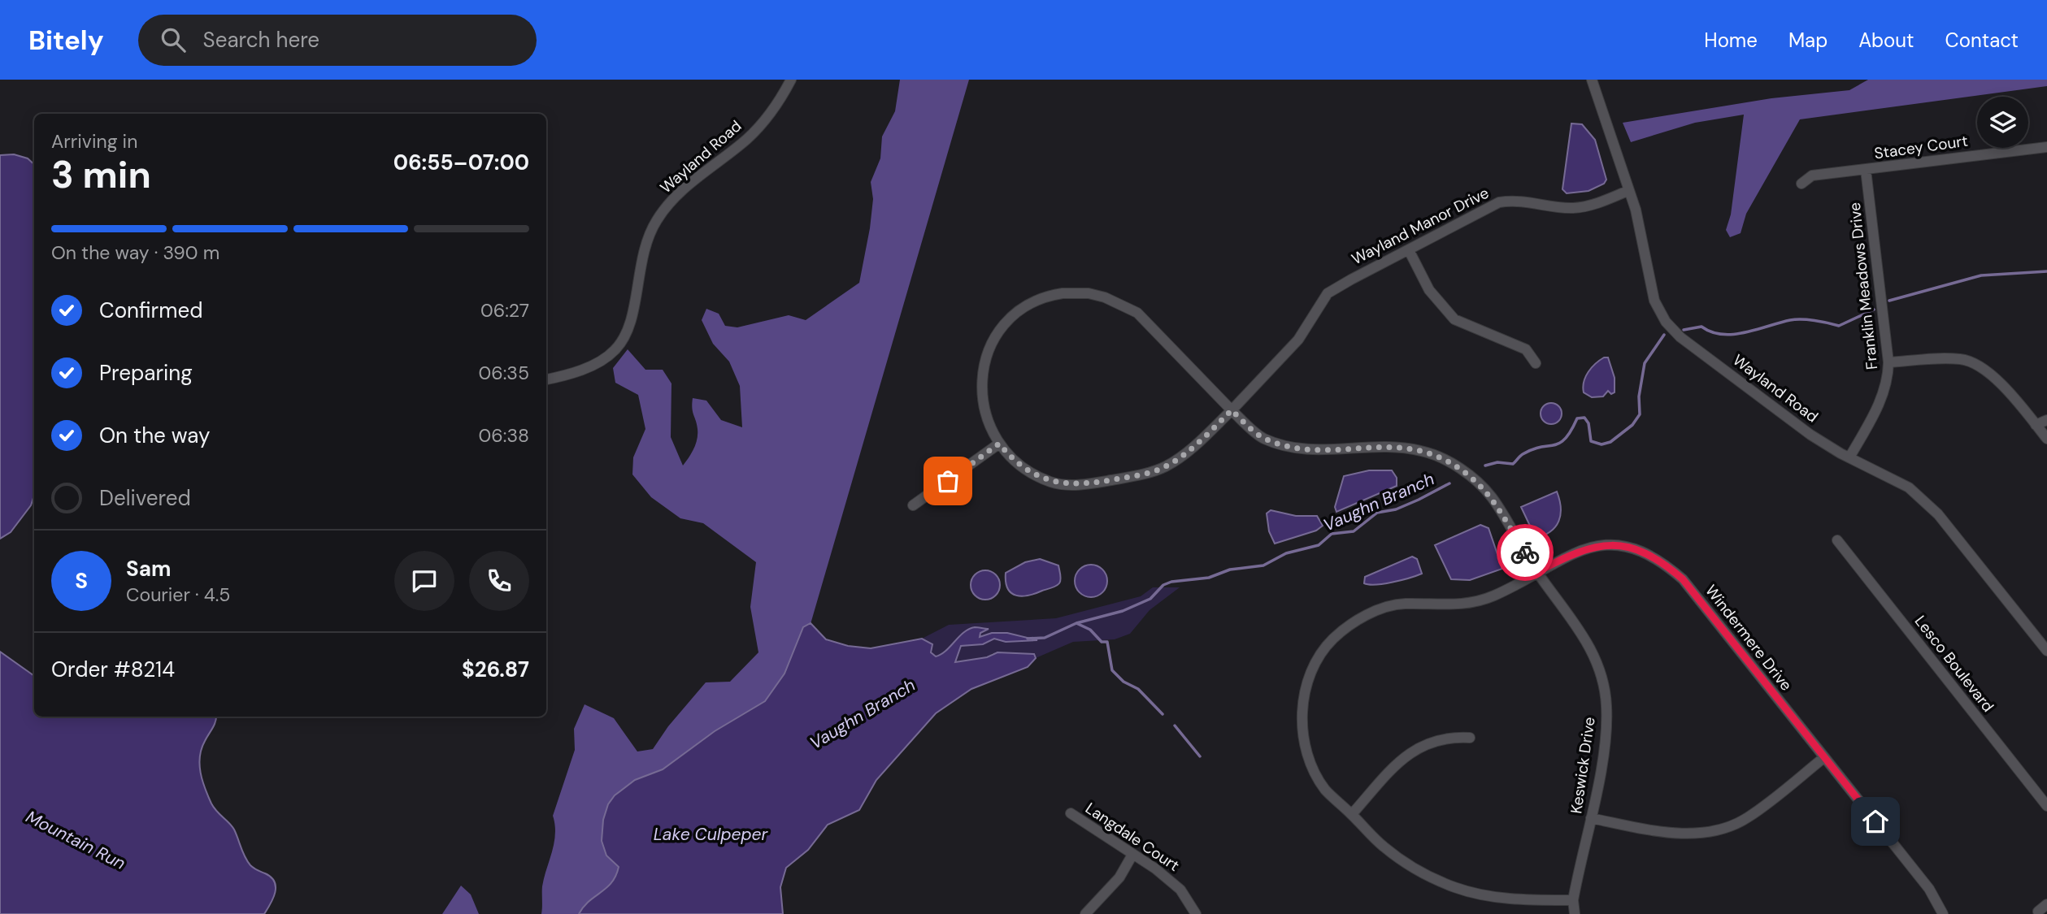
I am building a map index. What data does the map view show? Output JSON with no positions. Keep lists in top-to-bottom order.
{
  "streets": {
    "street": [
      "Stacey Court",
      "Wayland Road",
      "Wayland Manor Drive",
      "Franklin Meadows Drive",
      "Windermere Drive",
      "Lesco Boulevard",
      "Keswick Drive",
      "Langdale Court"
    ]
  },
  "crossings": [
    ["Stacey Court", "Franklin Meadows Drive"],
    ["Wayland Road", "Wayland Manor Drive"],
    ["Wayland Road", "Franklin Meadows Drive"],
    ["Wayland Manor Drive", "Keswick Drive"],
    ["Windermere Drive", "Keswick Drive"]
  ],
  "water": ["Vaughn Branch", "Lake Culpeper", "Mountain Run"],
  "page": {
    "header": "Bitely",
    "search": "Search here",
    "nav": [
      "Home",
      "Map",
      "About",
      "Contact"
    ],
    "heading": ["3 min", "Arriving in", "06:55–07:00"],
    "panel": [
      "Sam",
      "Courier · 4.5",
      "Order #8214",
      "$26.87"
    ],
    "bar": "On the way · 390 m",
    "list": [
      ["Confirmed", "06:27"],
      ["Preparing", "06:35"],
      ["On the way", "06:38"],
      "Delivered"
    ],
    "round": "S"
  }
}
